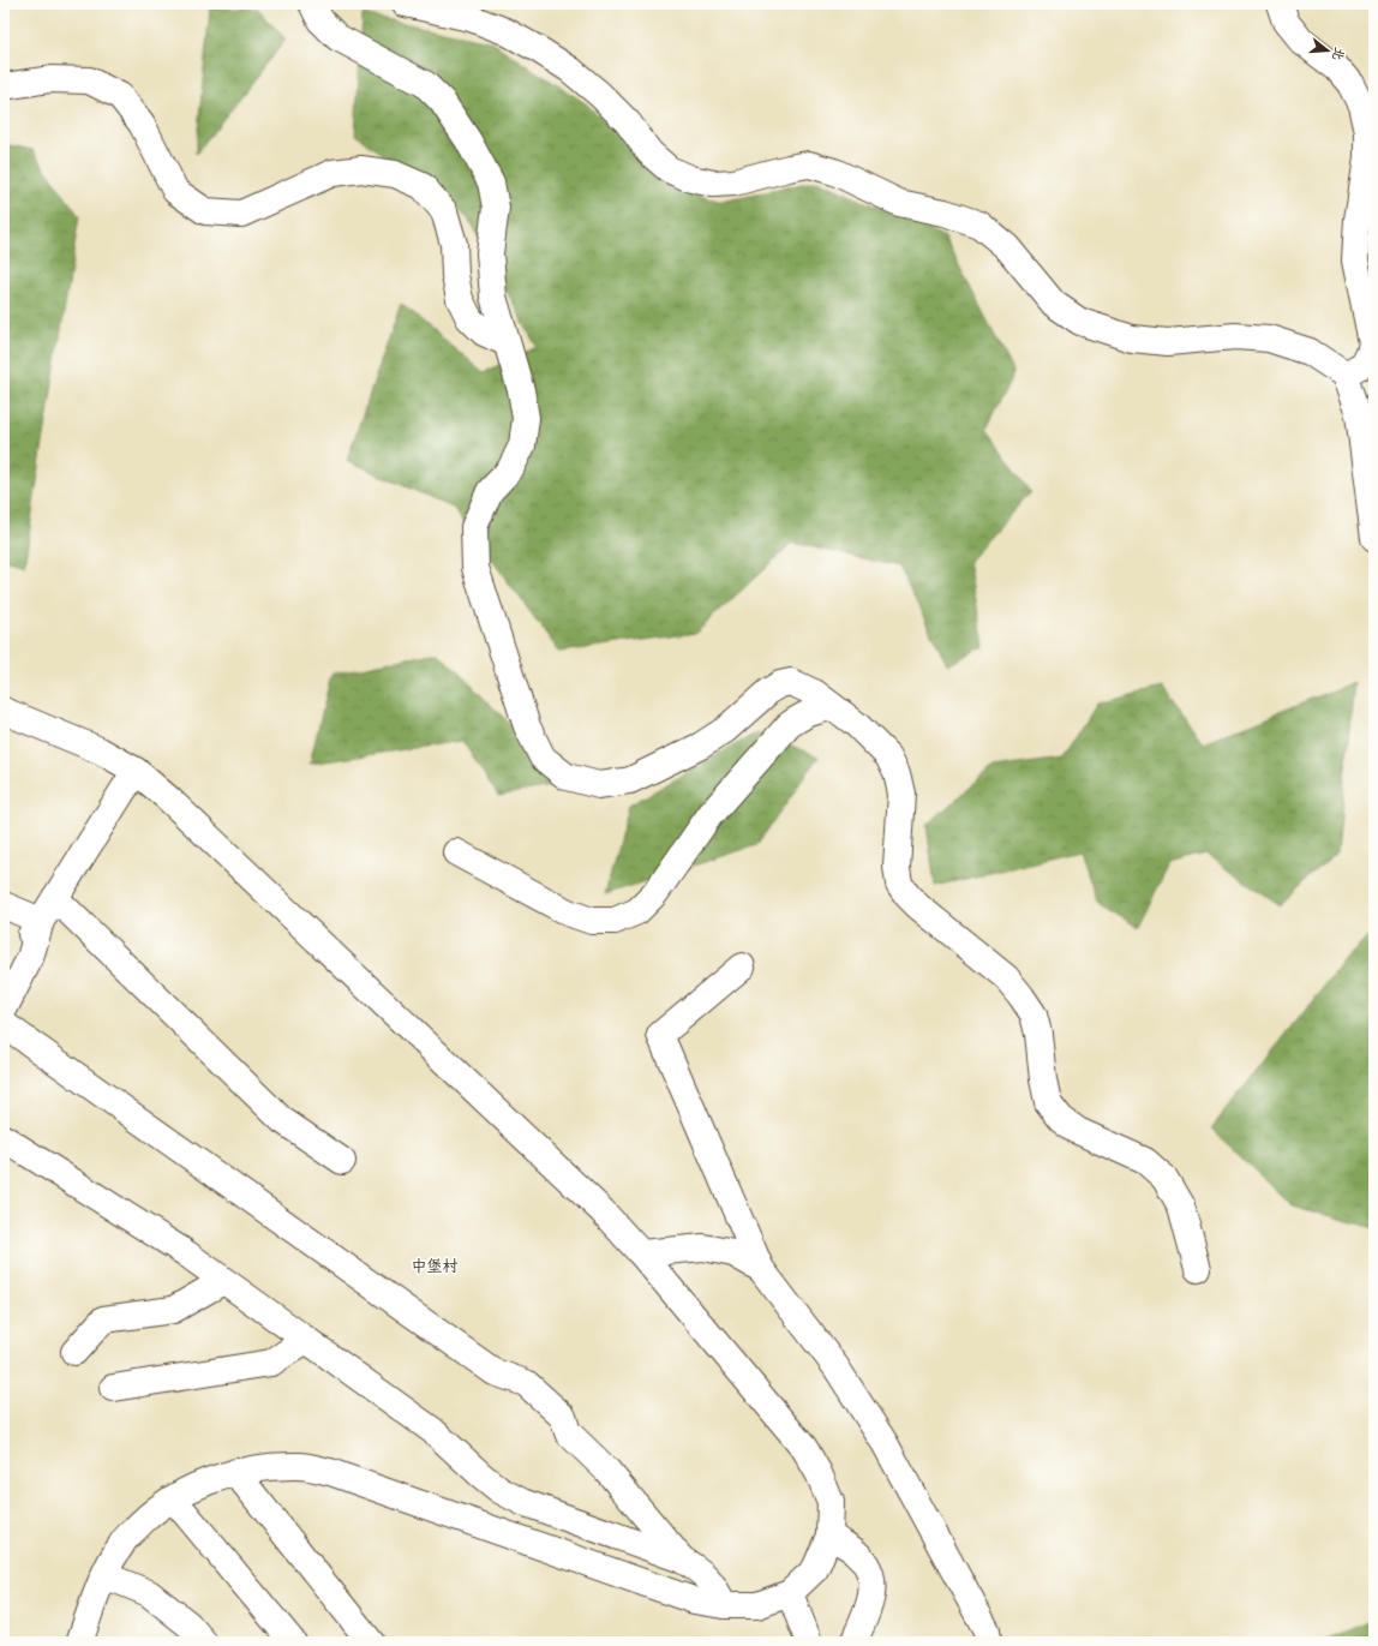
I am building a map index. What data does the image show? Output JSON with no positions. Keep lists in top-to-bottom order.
{
  "districts": ["中堡村"],
  "north": "right"
}
